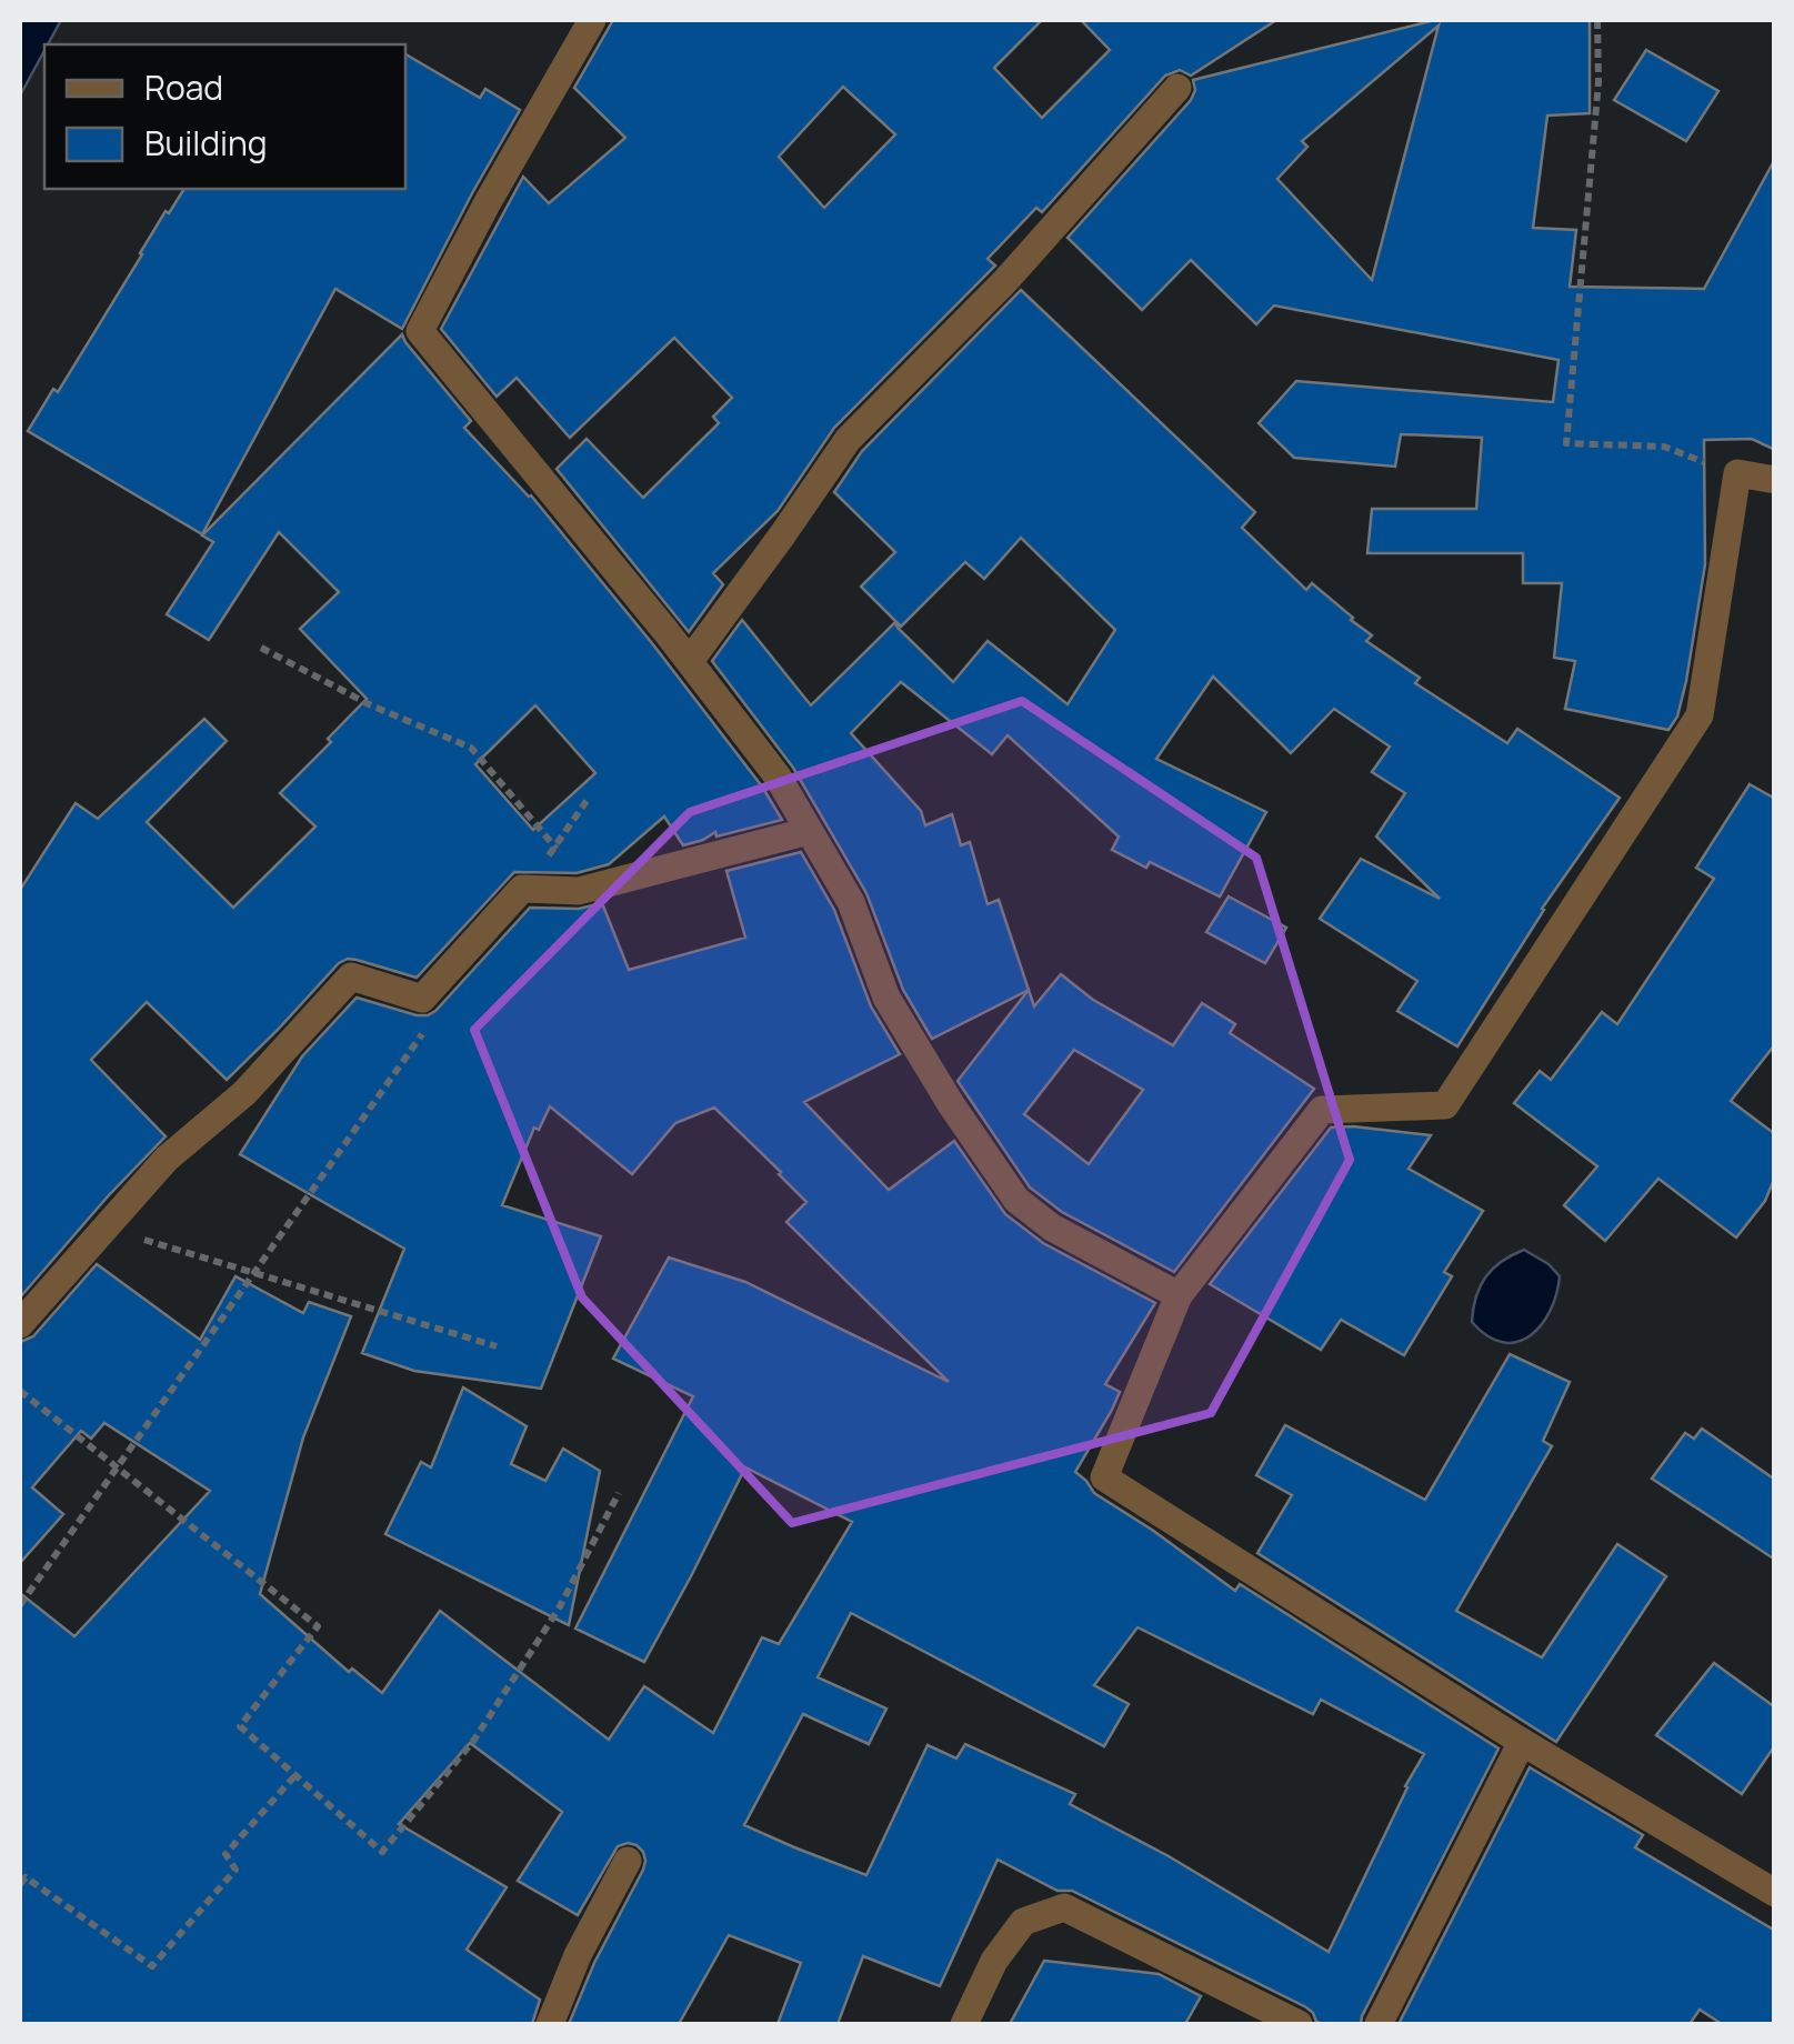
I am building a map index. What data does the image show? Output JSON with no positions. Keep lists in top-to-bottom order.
{
  "legend": ["Road", "Building"]
}
